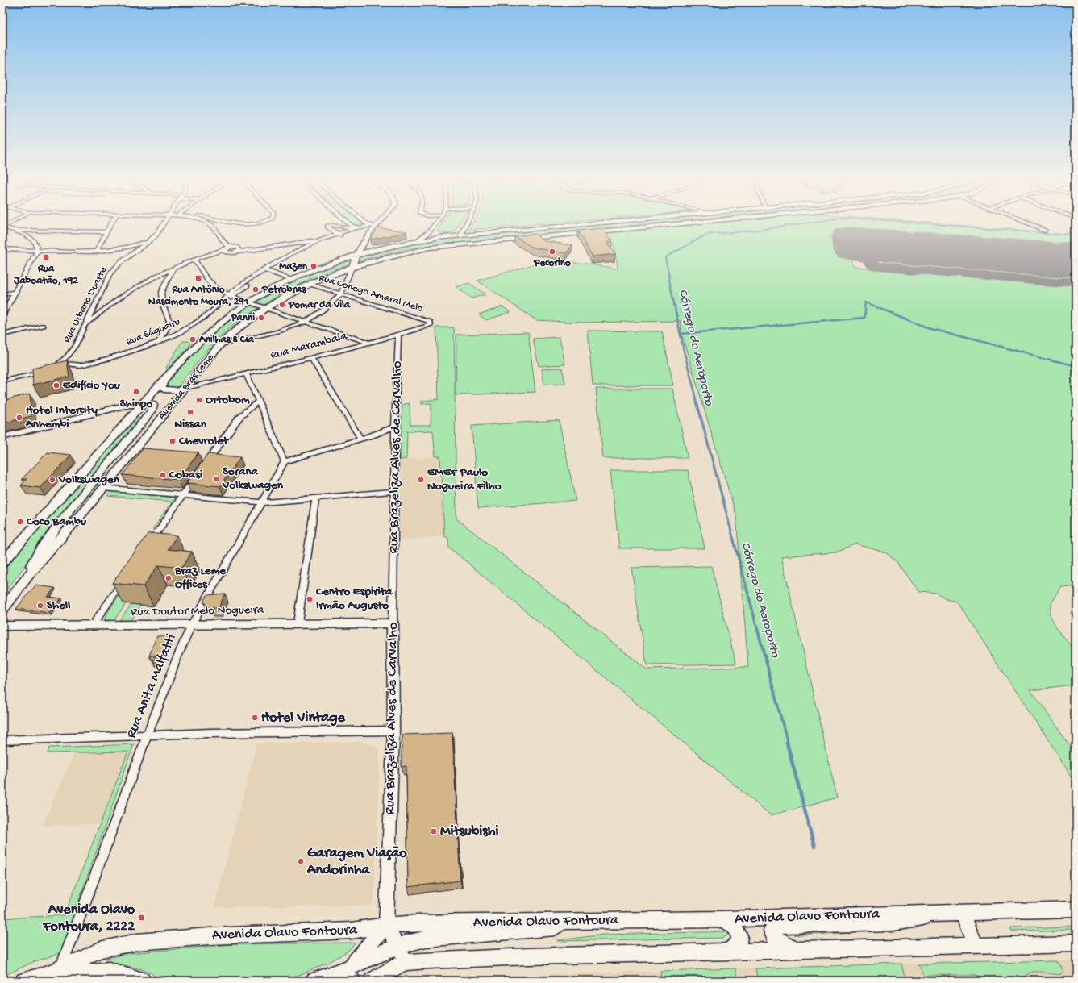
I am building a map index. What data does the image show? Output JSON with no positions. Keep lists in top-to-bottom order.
{
  "streets": {
    "main road": [
      "Avenida Brás Leme",
      "Rua Brazeliza Alves de Carvalho",
      "Rua Doutor Melo Nogueira",
      "Avenida Olavo Fontoura"
    ],
    "street": [
      "Rua Conego Amaral Melo",
      "Rua Urbano Duarte",
      "Rua Ságuairu",
      "Rua Marambaia",
      "Rua Anita Malfatti"
    ]
  },
  "crossings": [
    ["Rua Conego Amaral Melo", "Rua Marambaia"],
    ["Rua Conego Amaral Melo", "Avenida Brás Leme"],
    ["Rua Urbano Duarte", "Rua Ságuairu"],
    ["Rua Marambaia", "Avenida Brás Leme"],
    ["Rua Marambaia", "Rua Brazeliza Alves de Carvalho"],
    ["Rua Brazeliza Alves de Carvalho", "Rua Doutor Melo Nogueira"],
    ["Rua Brazeliza Alves de Carvalho", "Avenida Olavo Fontoura"],
    ["Rua Doutor Melo Nogueira", "Rua Anita Malfatti"],
    ["Rua Anita Malfatti", "Avenida Olavo Fontoura"]
  ],
  "water": ["Córrego do Aeroporto"],
  "places": {
    "other": [
      "Pecorino",
      "Mazen",
      "Petrobras",
      "Pomar da Vila",
      "Panni",
      "Anilhas & Cia",
      "Edifício You",
      "Shinpo",
      "Ortobom",
      "Nissan",
      "Hotel Intercity Anhembi",
      "Chevrolet",
      "Cobasi",
      "Sorana Volkswagen",
      "Volkswagen",
      "EMEF Paulo Nogueira Filho",
      "Coco Bambu",
      "Braz Leme Offices",
      "Centro Espirita Irmão Augusto",
      "Shell",
      "Hotel Vintage",
      "Mitsubishi",
      "Garagem Viação Andorinha"
    ],
    "transit": ["Rua Jaboatão, 192", "Rua Antônio Nascimento Moura, 291", "Avenida Olavo Fontoura, 2222"]
  }
}
